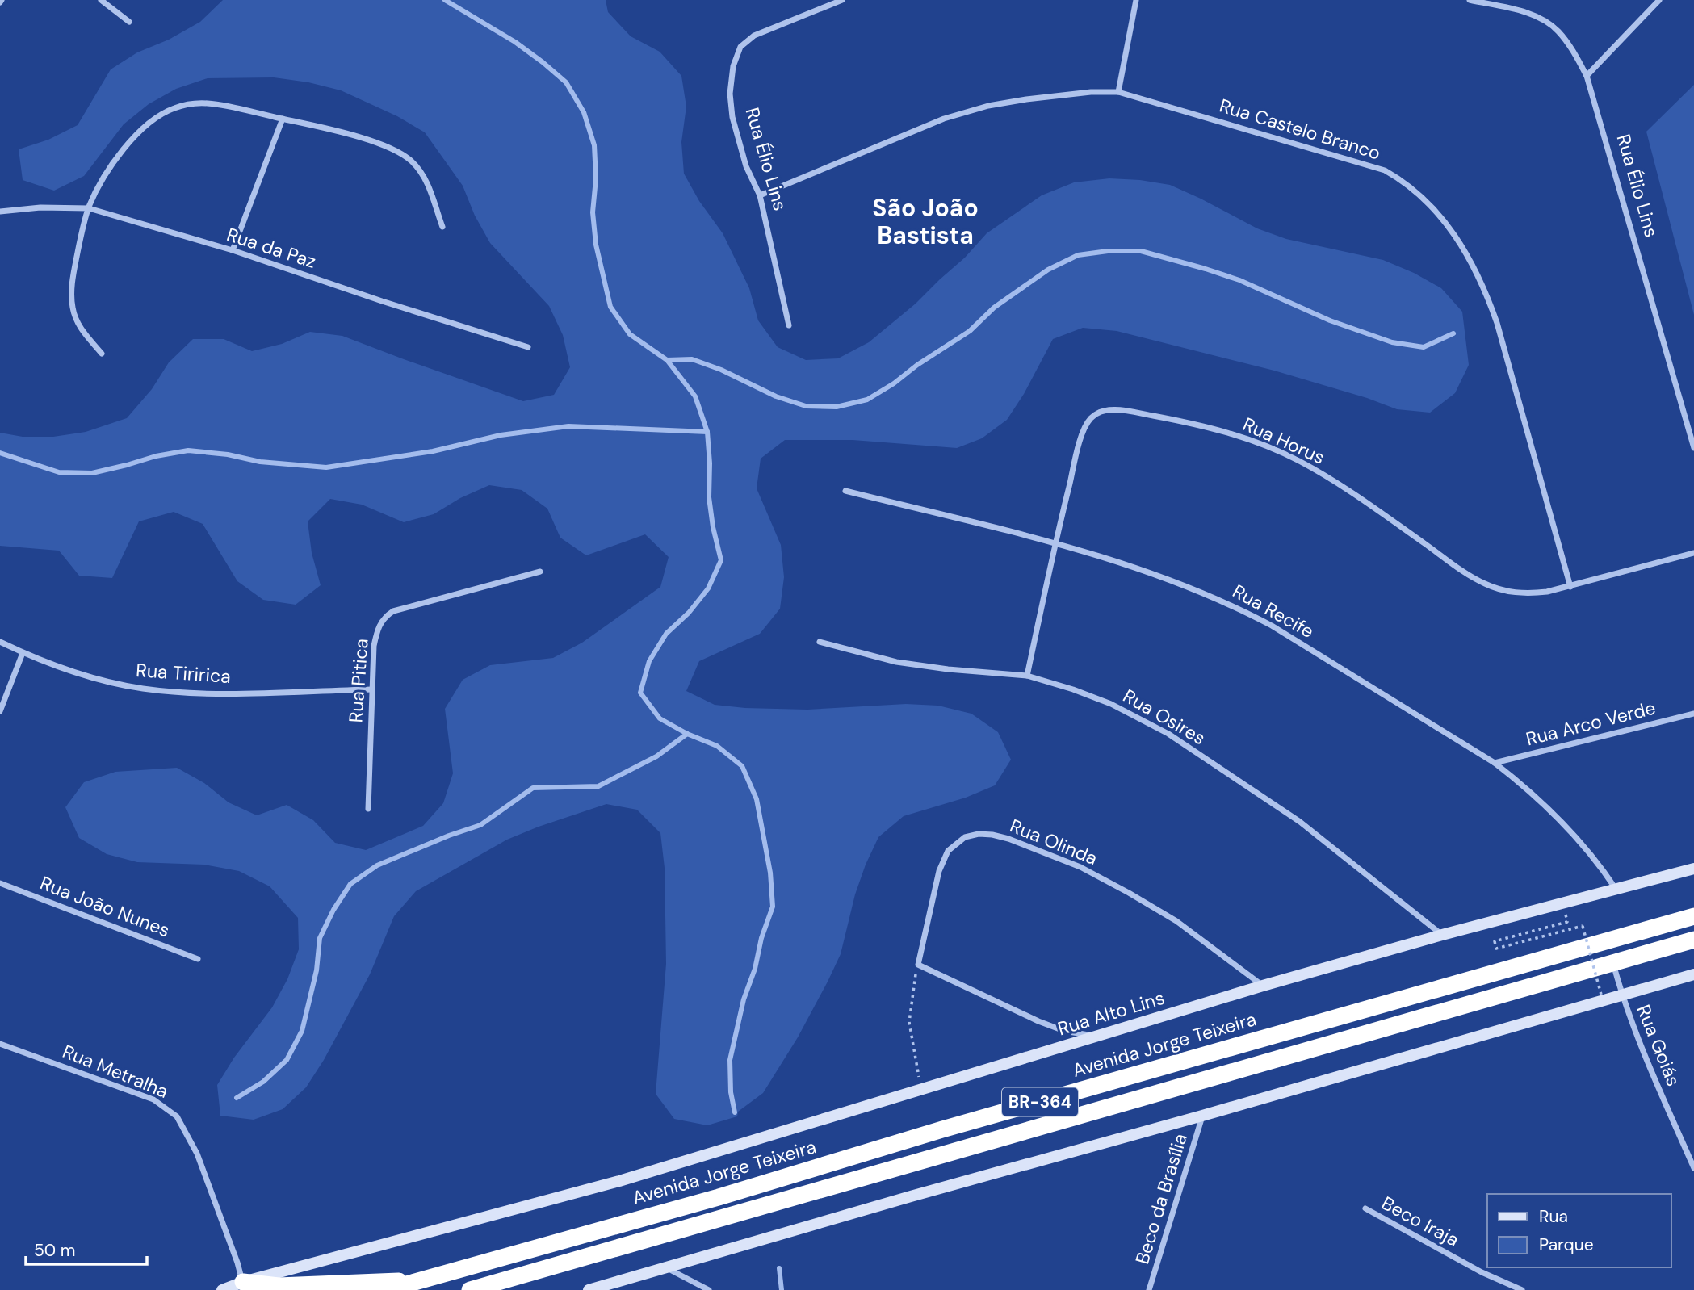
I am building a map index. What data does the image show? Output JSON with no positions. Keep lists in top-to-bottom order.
{
  "streets": {
    "highway": ["Avenida Jorge Teixeira", "BR-364"],
    "main road": ["Rua Alto Lins"],
    "street": [
      "Rua Castelo Branco",
      "Rua Élio Lins",
      "Rua da Paz",
      "Rua Horus",
      "Rua Recife",
      "Rua Tiririca",
      "Rua Pitica",
      "Rua Osires",
      "Rua Arco Verde",
      "Rua Olinda",
      "Rua João Nunes",
      "Rua Goiás",
      "Rua Metralha",
      "Beco da Brasília",
      "Beco Iraja"
    ]
  },
  "crossings": [
    ["Rua Castelo Branco", "Rua Élio Lins"],
    ["Rua Castelo Branco", "Rua Horus"],
    ["Rua Horus", "Rua Recife"],
    ["Rua Horus", "Rua Osires"],
    ["Rua Recife", "Rua Arco Verde"],
    ["Rua Recife", "Rua Alto Lins"],
    ["Rua Tiririca", "Rua Pitica"],
    ["Rua Osires", "Rua Alto Lins"],
    ["Rua Olinda", "Rua Alto Lins"],
    ["Rua Alto Lins", "Rua Metralha"],
    ["Rua Goiás", "BR-364"]
  ],
  "districts": ["São João Bastista"],
  "legend": ["Rua", "Parque"],
  "scale_bar": "50 m"
}
